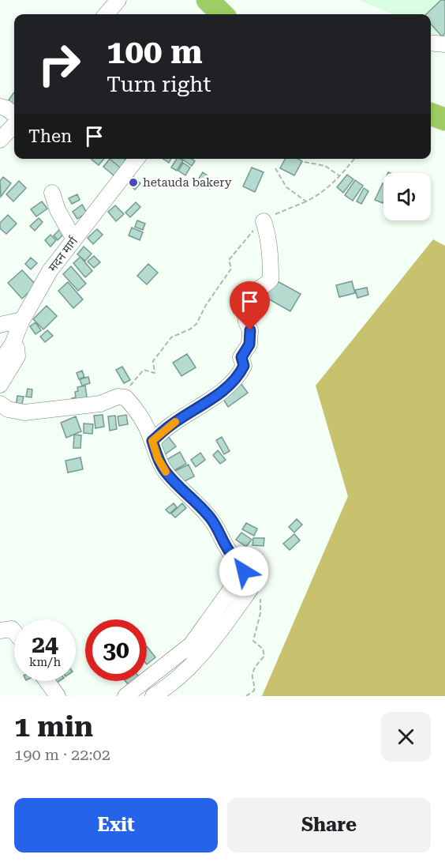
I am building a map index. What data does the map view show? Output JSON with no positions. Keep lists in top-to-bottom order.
{
  "streets": {
    "street": ["मदन मार्ग"]
  },
  "places": ["hetauda bakery"],
  "page": {
    "turn": ["100 m", "Turn right"],
    "then": "Then",
    "speed": "24 km/h",
    "limit": "30",
    "heading": ["1 min", "190 m · 22:02"],
    "buttons": ["Exit", "Share"]
  }
}
